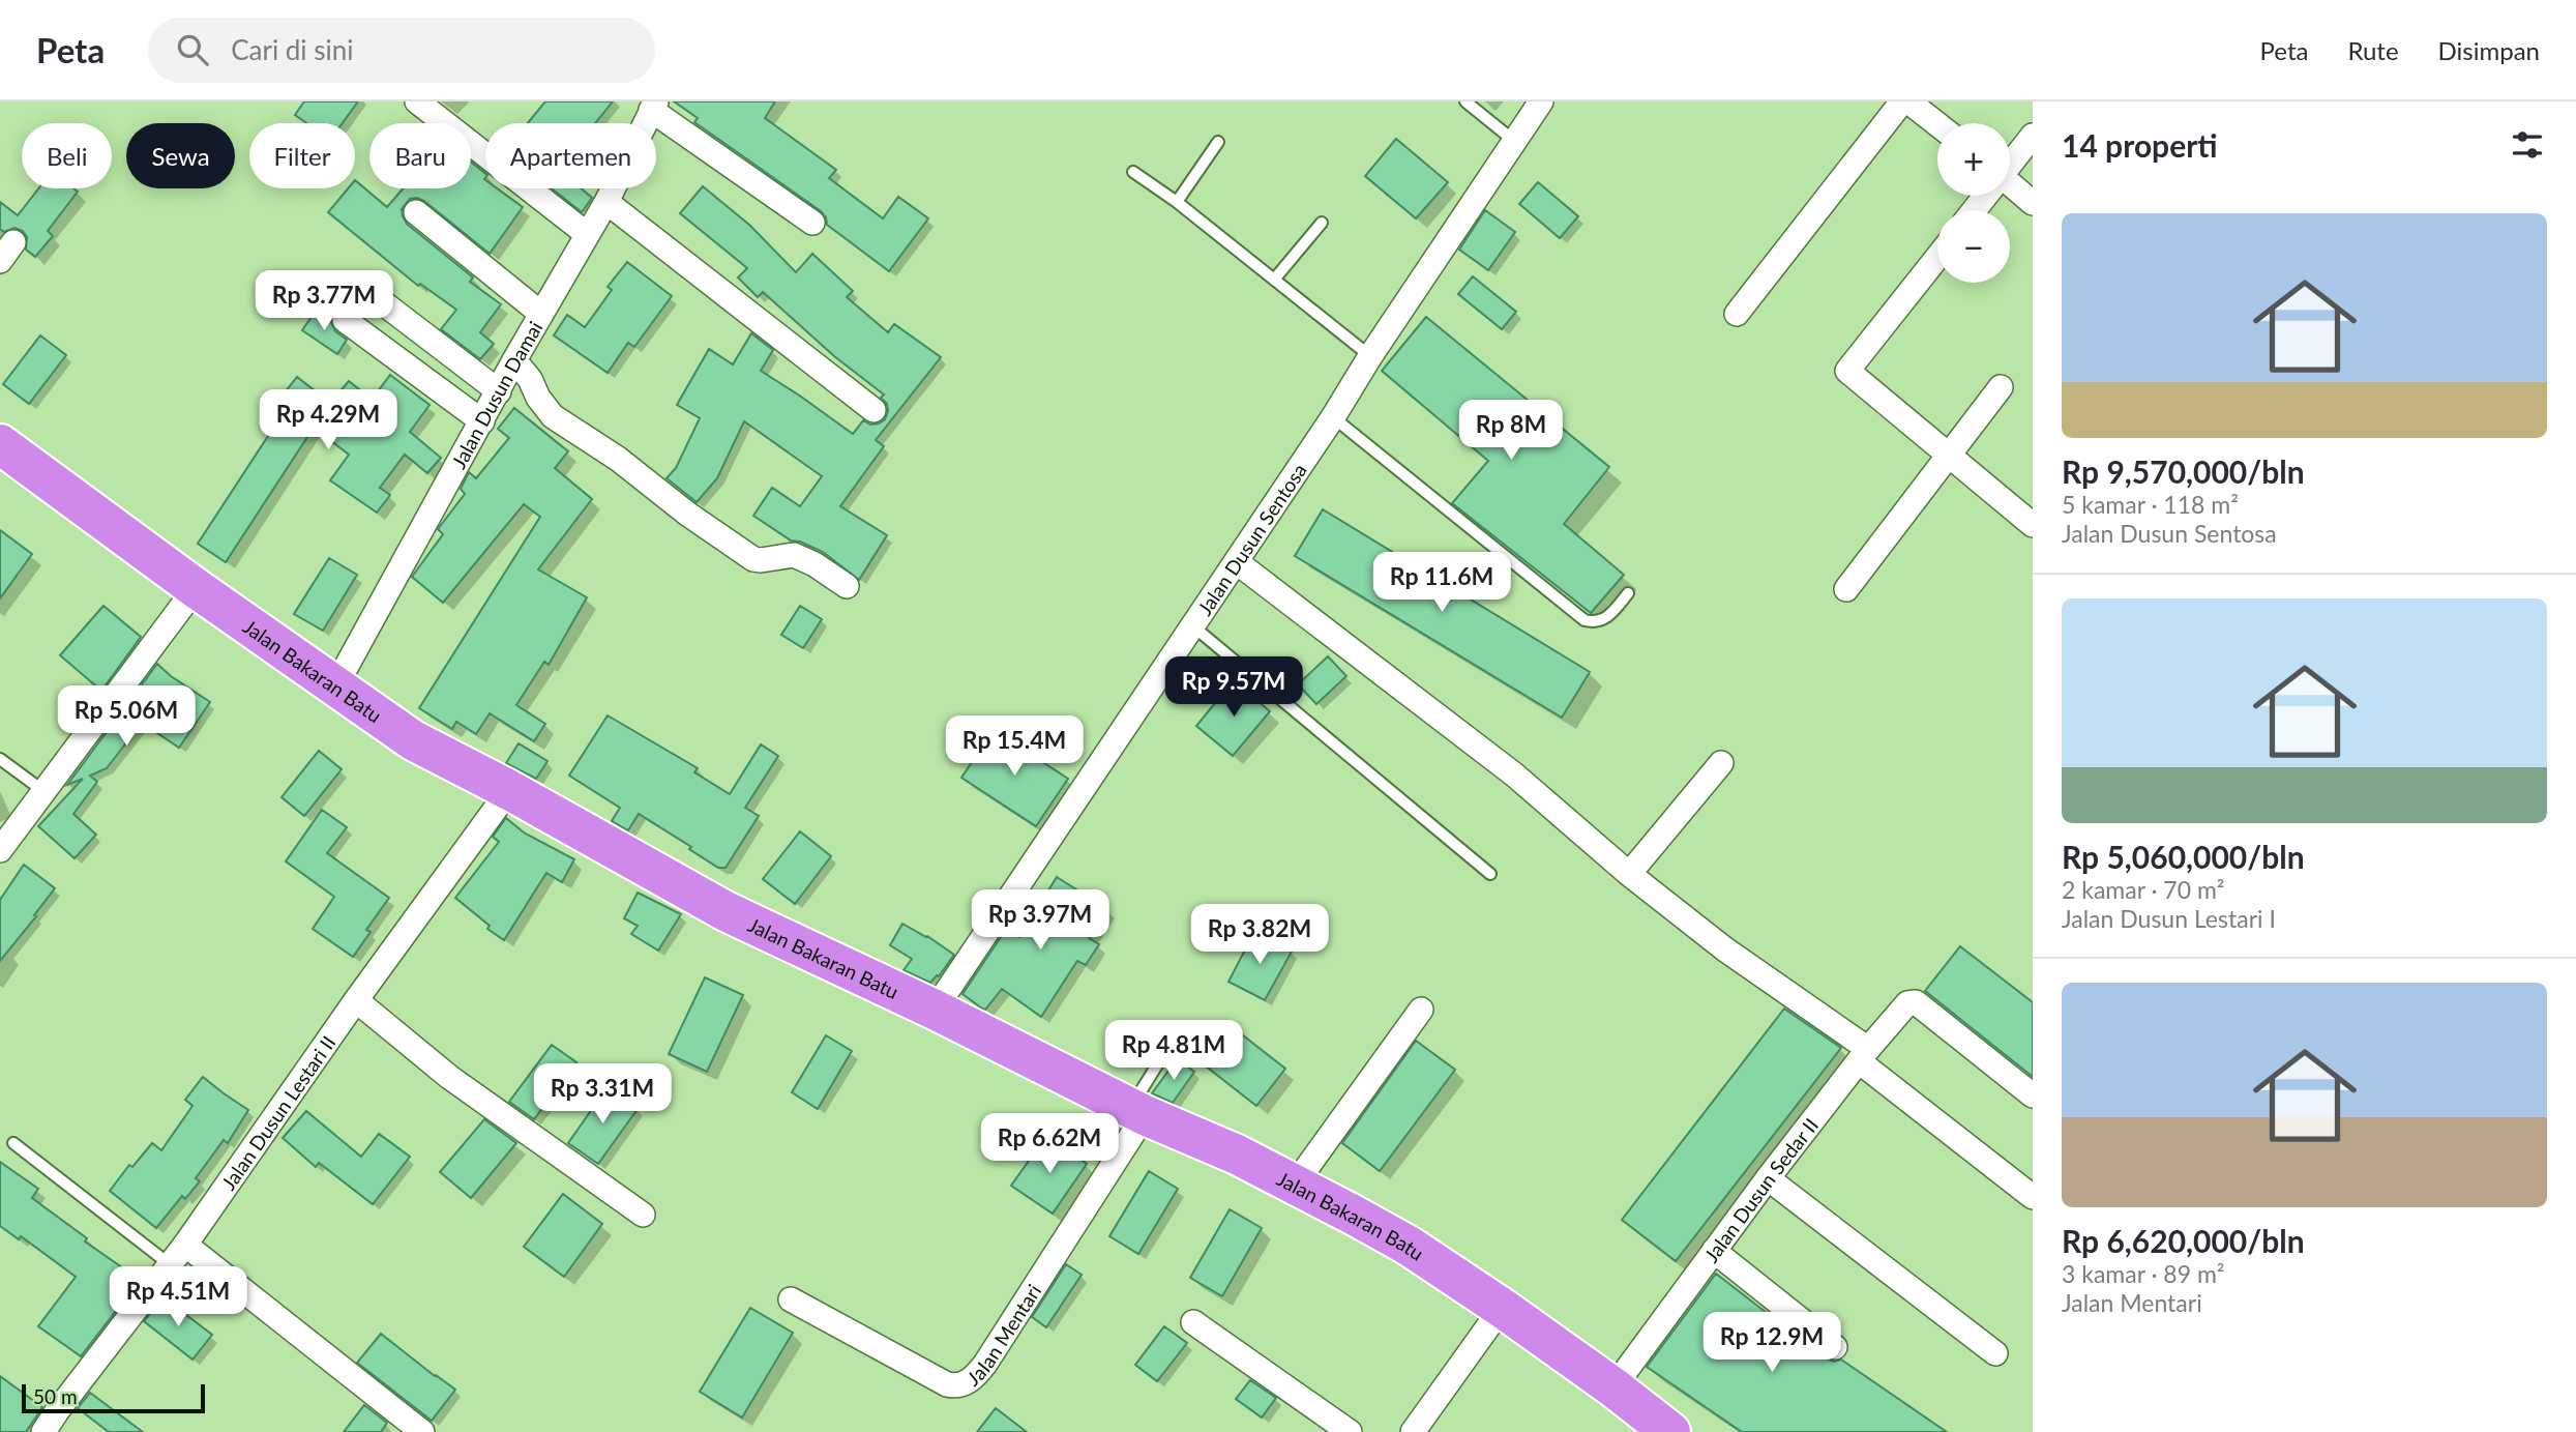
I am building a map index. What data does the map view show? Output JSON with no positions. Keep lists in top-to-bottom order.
{
  "streets": {
    "highway": ["Jalan Bakaran Batu"],
    "street": [
      "Jalan Dusun Damai",
      "Jalan Dusun Sentosa",
      "Jalan Dusun Lestari II",
      "Jalan Dusun Sedar II",
      "Jalan Mentari"
    ]
  },
  "crossings": [
    ["Jalan Dusun Damai", "Jalan Bakaran Batu"],
    ["Jalan Dusun Sentosa", "Jalan Bakaran Batu"],
    ["Jalan Bakaran Batu", "Jalan Dusun Lestari II"],
    ["Jalan Bakaran Batu", "Jalan Dusun Sedar II"],
    ["Jalan Bakaran Batu", "Jalan Mentari"]
  ],
  "scale_bar": "50 m",
  "page": {
    "header": "Peta",
    "search": "Cari di sini",
    "nav": ["Peta", "Rute", "Disimpan"],
    "heading": "14 properti",
    "map_buttons": ["+", "−"],
    "chip": [
      "Beli",
      "Sewa",
      "Filter",
      "Baru",
      "Apartemen"
    ],
    "list": [
      {
        "name": "Rp 9,570,000/bln",
        "note": "5 kamar · 118 m² · Jalan Dusun Sentosa"
      },
      {
        "name": "Rp 5,060,000/bln",
        "note": "2 kamar · 70 m² · Jalan Dusun Lestari I"
      },
      {
        "name": "Rp 6,620,000/bln",
        "note": "3 kamar · 89 m² · Jalan Mentari"
      }
    ],
    "price": [
      "Rp 3.77M",
      "Rp 4.29M",
      "Rp 8M",
      "Rp 11.6M",
      "Rp 9.57M",
      "Rp 5.06M",
      "Rp 15.4M",
      "Rp 3.97M",
      "Rp 3.82M",
      "Rp 4.81M",
      "Rp 3.31M",
      "Rp 6.62M",
      "Rp 4.51M",
      "Rp 12.9M"
    ],
    "scale": "50 m"
  }
}
